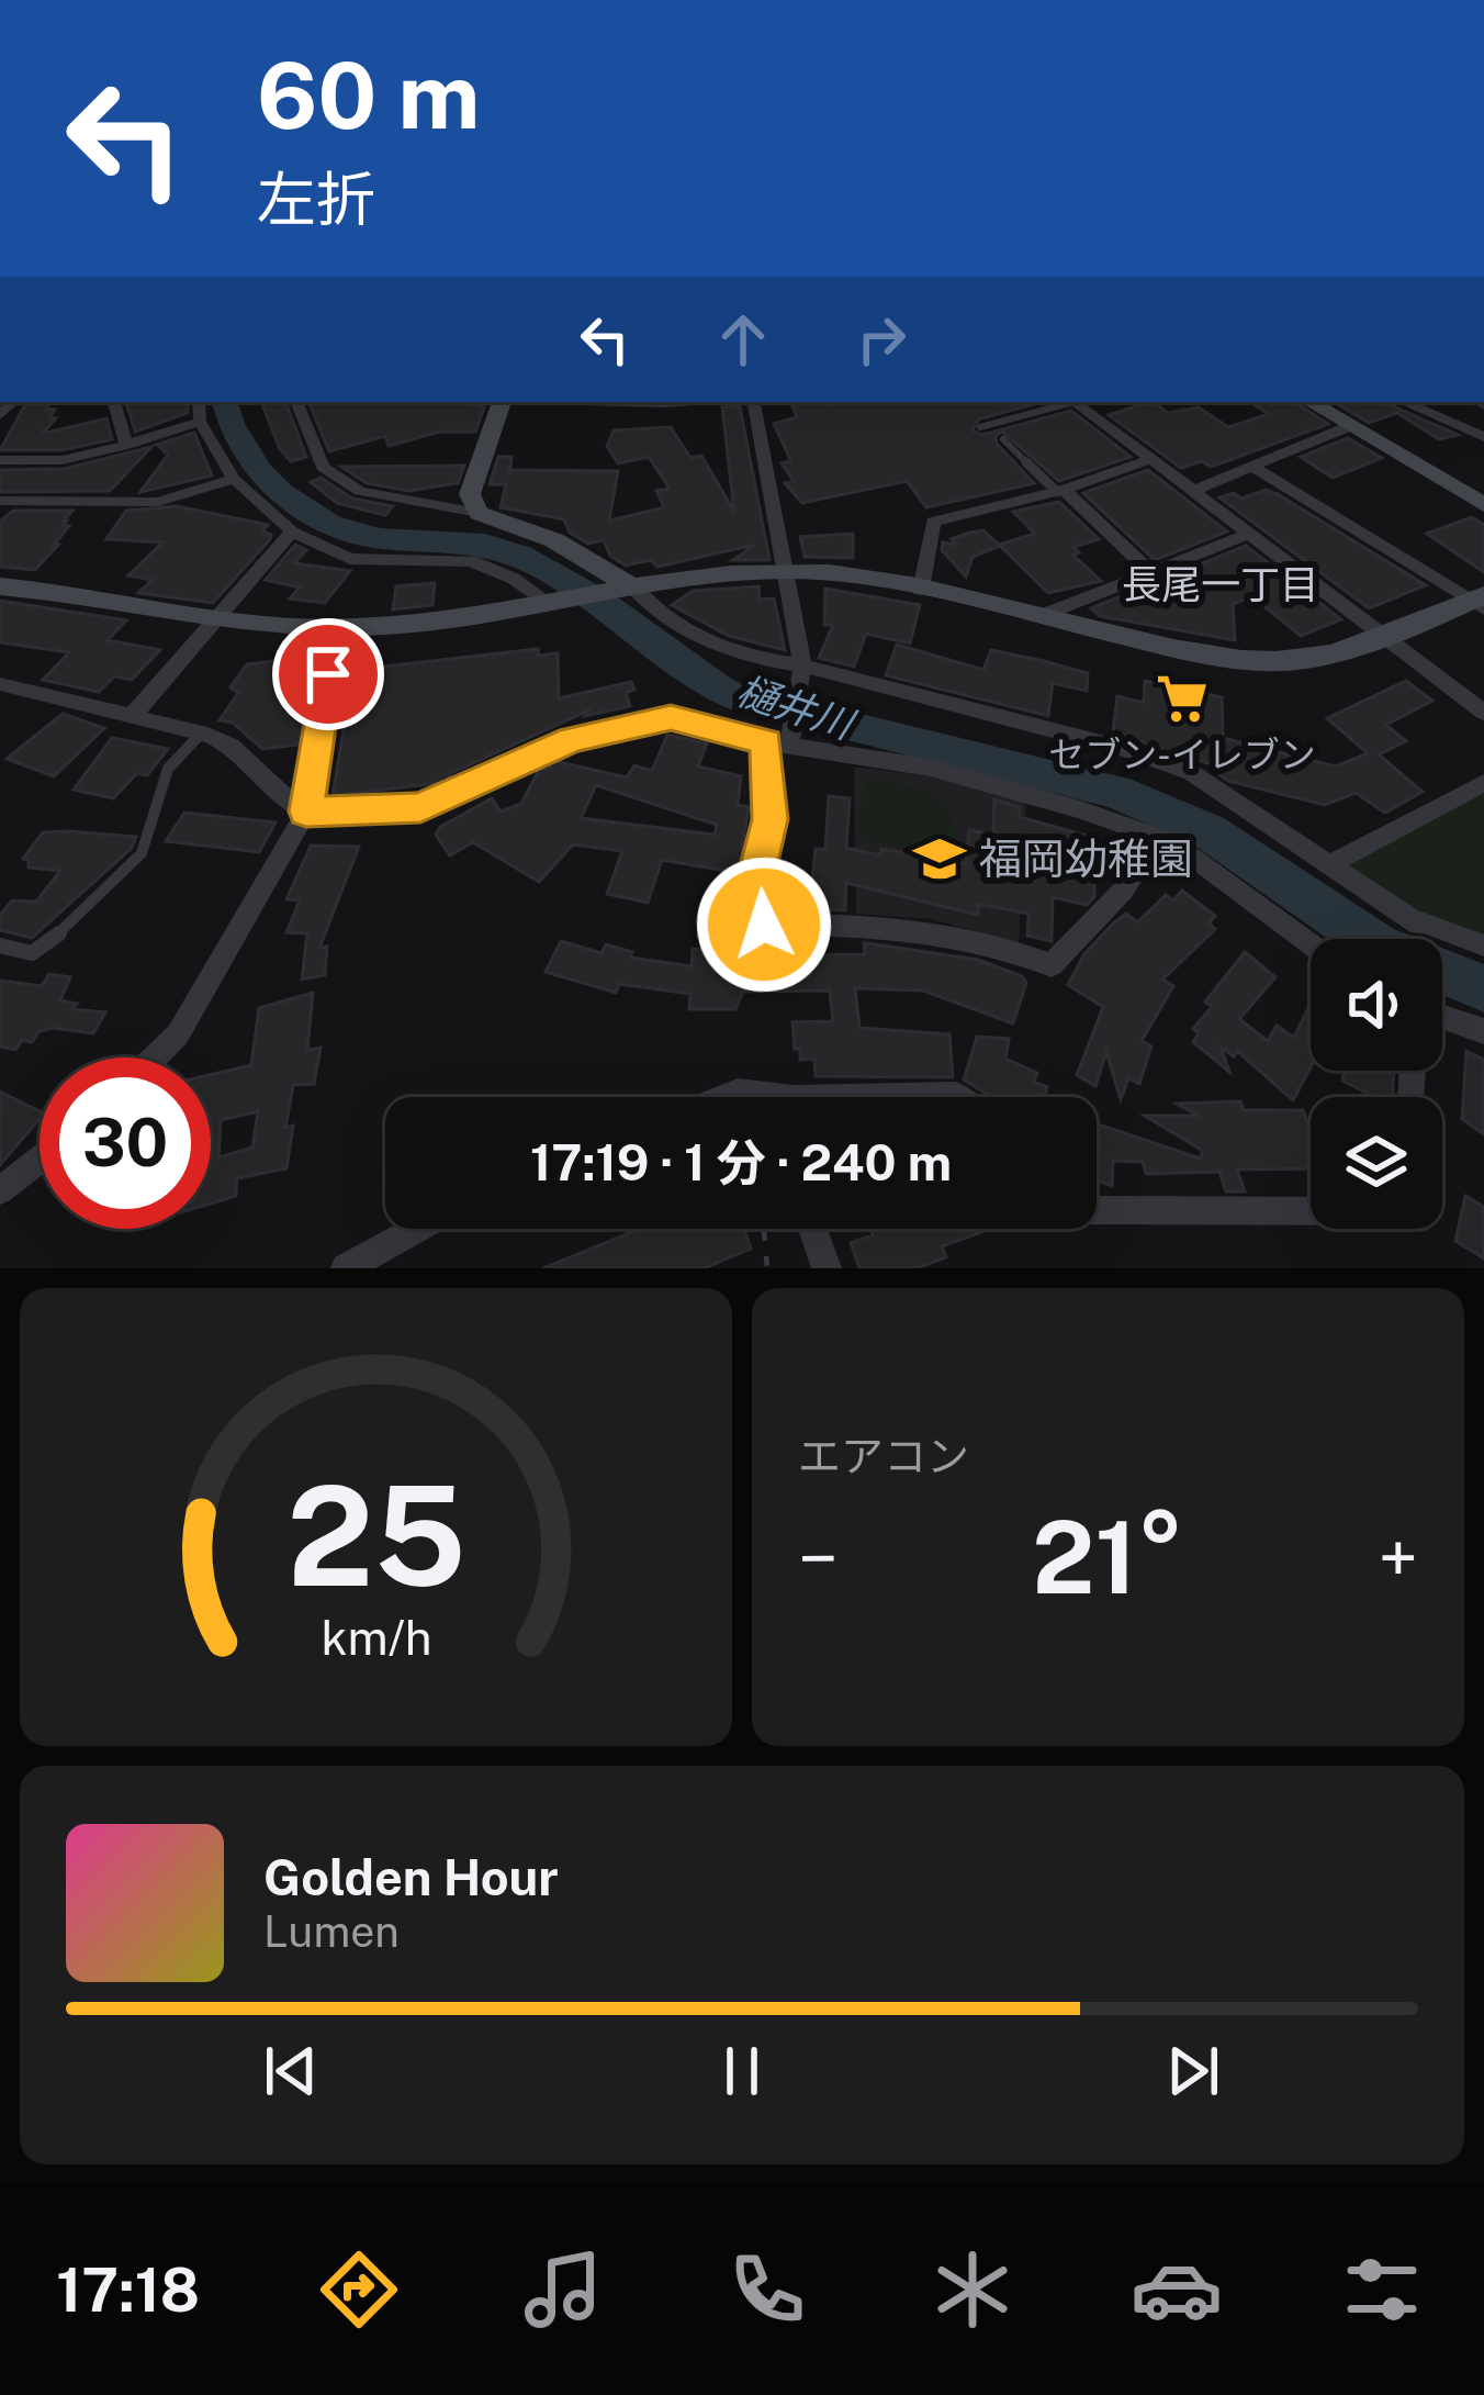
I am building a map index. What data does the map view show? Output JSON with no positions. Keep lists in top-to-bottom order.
{
  "districts": ["長尾一丁目"],
  "water": ["樋井川"],
  "places": {
    "supermarket": ["セブン-イレブン"],
    "school or university": ["福岡幼稚園"]
  },
  "page": {
    "turn": ["60 m", "左折"],
    "limit": "30",
    "trip": "17:19 · 1 分 · 240 m",
    "tile": "エアコン",
    "heat": ["−", "21°", "+"],
    "song": ["Golden Hour", "Lumen"],
    "tabs": "17:18",
    "gauge": ["25", "km/h"]
  }
}
